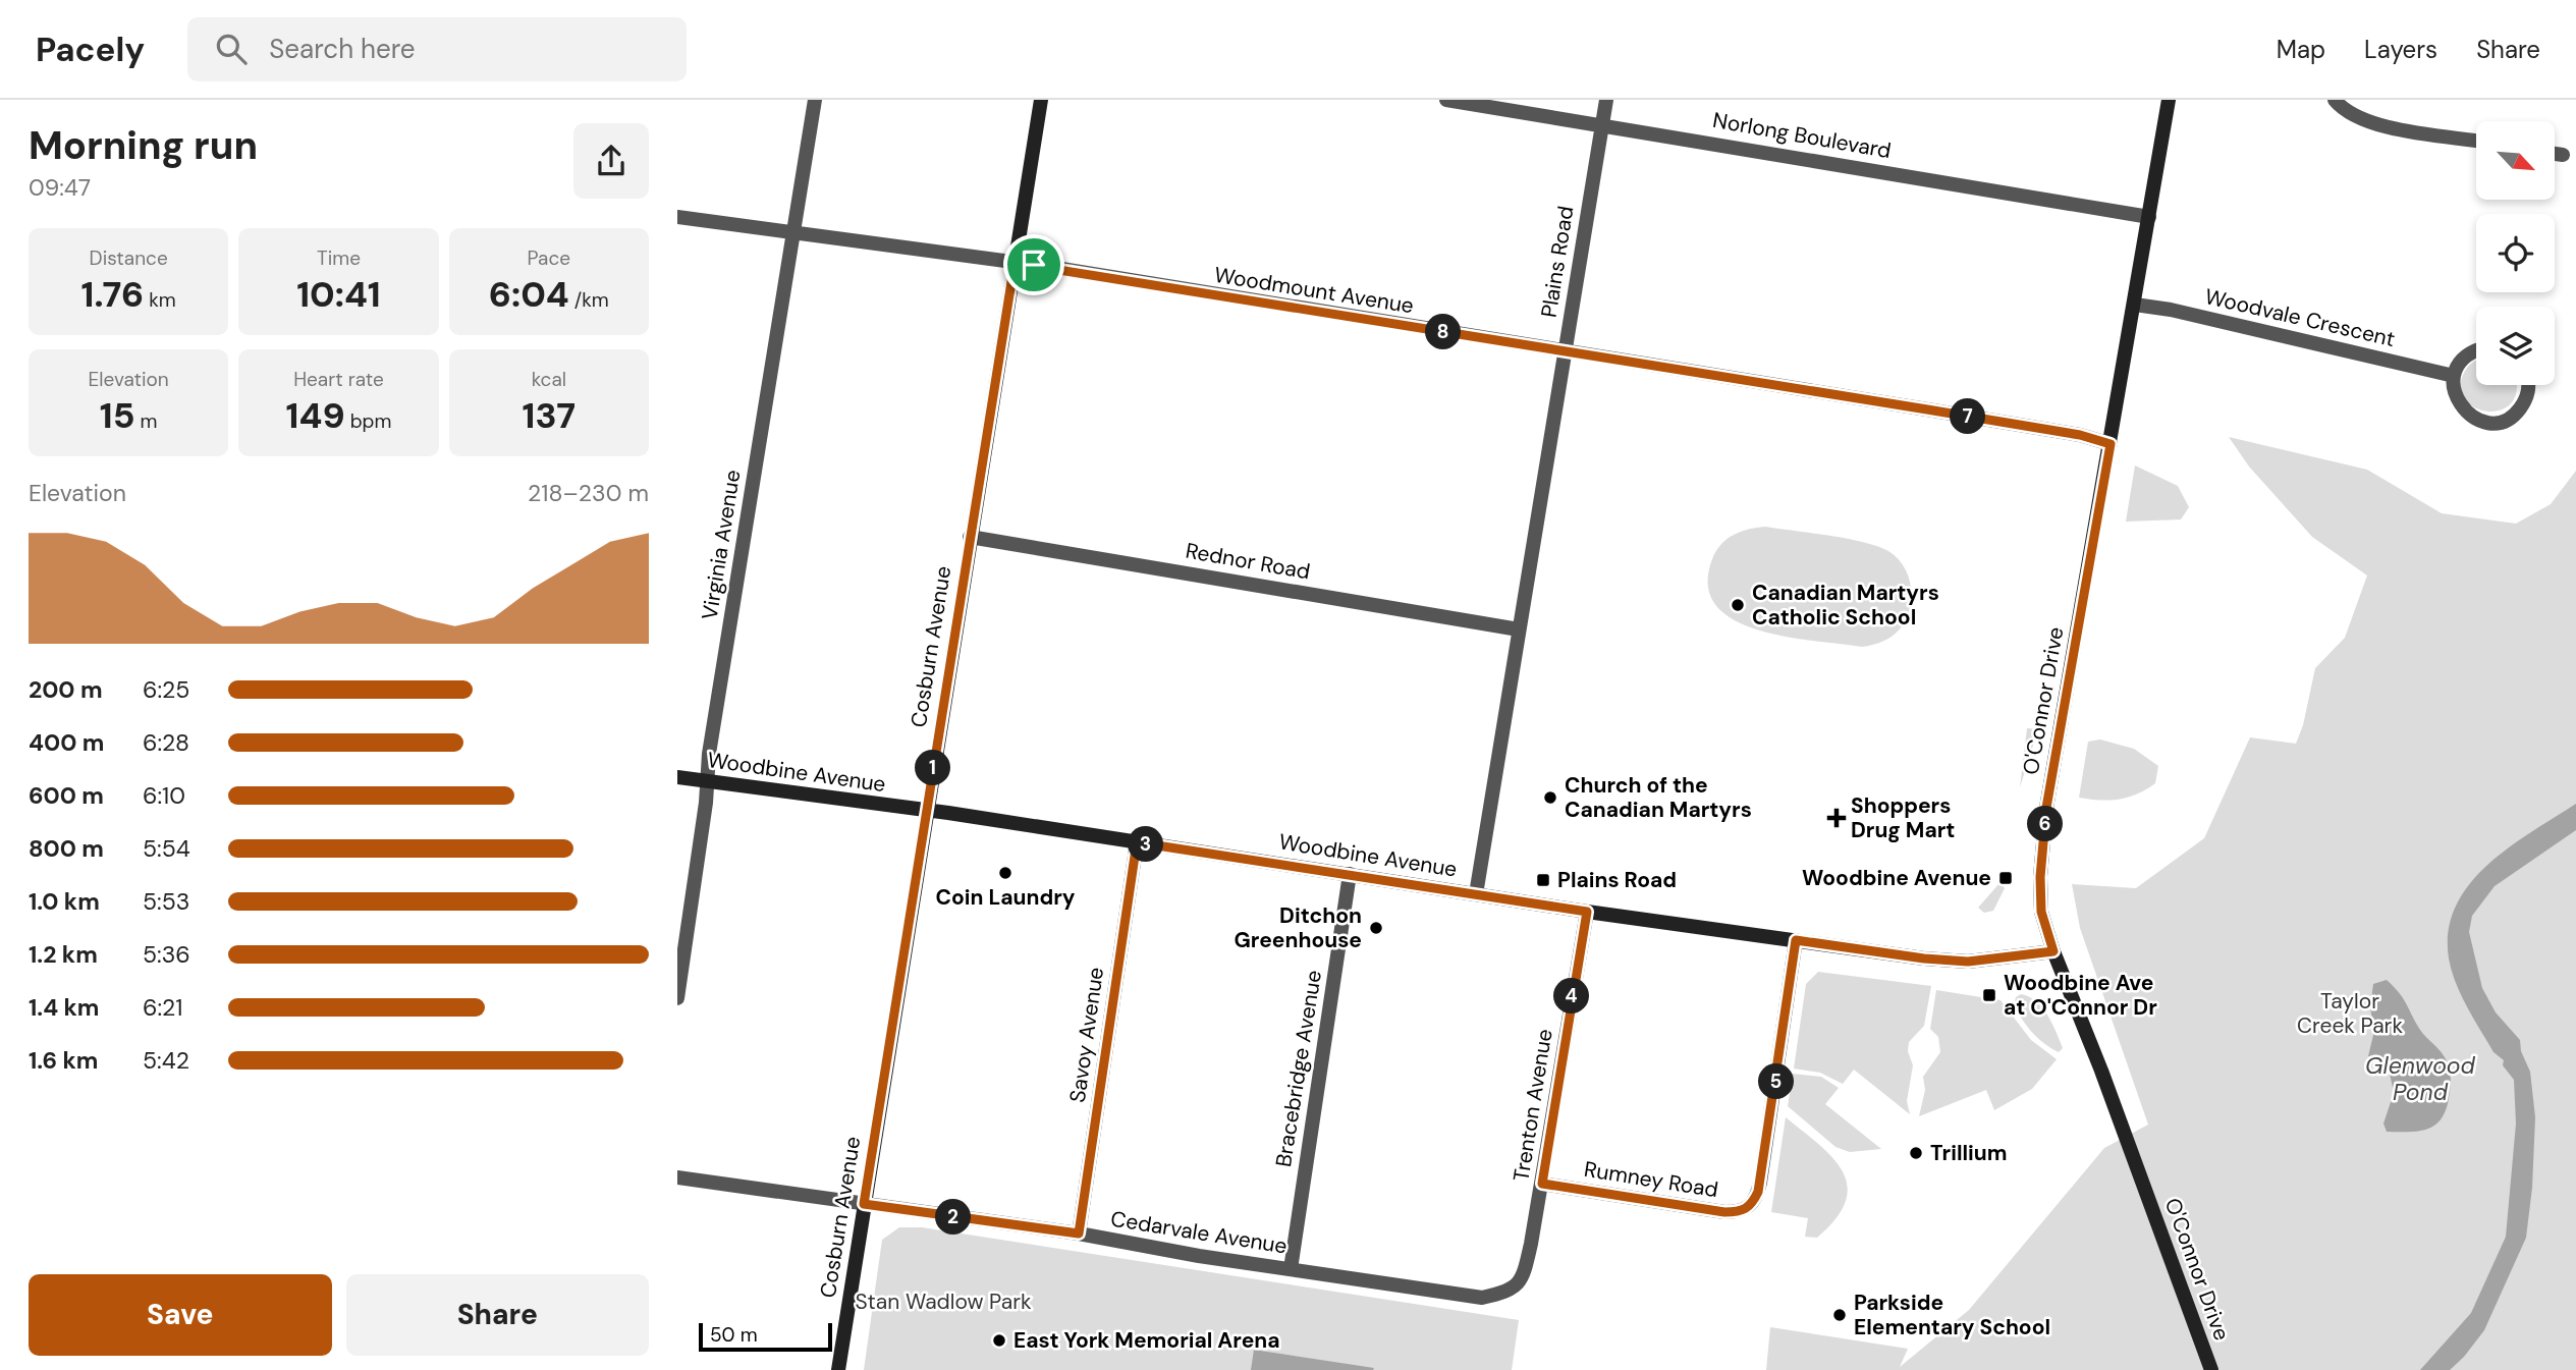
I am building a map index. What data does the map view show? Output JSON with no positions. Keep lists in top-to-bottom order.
{
  "streets": {
    "main road": ["Cosburn Avenue", "O'Connor Drive", "Woodbine Avenue"],
    "street": [
      "Norlong Boulevard",
      "Plains Road",
      "Woodmount Avenue",
      "Woodvale Crescent",
      "Virginia Avenue",
      "Rednor Road",
      "Savoy Avenue",
      "Bracebridge Avenue",
      "Trenton Avenue",
      "Rumney Road",
      "Cedarvale Avenue"
    ]
  },
  "crossings": [
    ["Norlong Boulevard", "Plains Road"],
    ["Norlong Boulevard", "O'Connor Drive"],
    ["Plains Road", "Woodmount Avenue"],
    ["Plains Road", "Rednor Road"],
    ["Plains Road", "Woodbine Avenue"],
    ["Woodmount Avenue", "Virginia Avenue"],
    ["Woodmount Avenue", "Cosburn Avenue"],
    ["Woodmount Avenue", "O'Connor Drive"],
    ["Woodvale Crescent", "O'Connor Drive"],
    ["Virginia Avenue", "Woodbine Avenue"],
    ["Rednor Road", "Cosburn Avenue"],
    ["Cosburn Avenue", "Woodbine Avenue"],
    ["Cosburn Avenue", "Cedarvale Avenue"],
    ["O'Connor Drive", "Woodbine Avenue"],
    ["Woodbine Avenue", "Savoy Avenue"],
    ["Woodbine Avenue", "Bracebridge Avenue"],
    ["Woodbine Avenue", "Trenton Avenue"],
    ["Woodbine Avenue", "Rumney Road"],
    ["Savoy Avenue", "Cedarvale Avenue"],
    ["Bracebridge Avenue", "Cedarvale Avenue"],
    ["Trenton Avenue", "Rumney Road"],
    ["Trenton Avenue", "Cedarvale Avenue"]
  ],
  "water": ["Glenwood Pond"],
  "parks": ["Taylor Creek Park", "Stan Wadlow Park"],
  "places": {
    "other": [
      "Canadian Martyrs Catholic School",
      "Church of the Canadian Martyrs",
      "Coin Laundry",
      "Ditchon Greenhouse",
      "Trillium",
      "Parkside Elementary School",
      "East York Memorial Arena"
    ],
    "health": ["Shoppers Drug Mart"],
    "transit": ["Woodbine Avenue", "Plains Road", "Woodbine Ave at O'Connor Dr"]
  },
  "scale_bar": "50 m",
  "north": "bottom right",
  "page": {
    "header": "Pacely",
    "search": "Search here",
    "nav": ["Map", "Layers", "Share"],
    "heading": ["Morning run", "09:47"],
    "stats": [
      ["Distance", "1.76 km"],
      ["Time", "10:41"],
      ["Pace", "6:04 /km"],
      ["Elevation", "15 m"],
      ["Heart rate", "149 bpm"],
      ["kcal", "137"]
    ],
    "pins": [
      "8",
      "7",
      "1",
      "6",
      "3",
      "4",
      "5",
      "2"
    ],
    "chart": ["Elevation", "218–230 m"],
    "list": [
      {
        "name": "200 m",
        "note": "6:25"
      },
      {
        "name": "400 m",
        "note": "6:28"
      },
      {
        "name": "600 m",
        "note": "6:10"
      },
      {
        "name": "800 m",
        "note": "5:54"
      },
      {
        "name": "1.0 km",
        "note": "5:53"
      },
      {
        "name": "1.2 km",
        "note": "5:36"
      },
      {
        "name": "1.4 km",
        "note": "6:21"
      },
      {
        "name": "1.6 km",
        "note": "5:42"
      }
    ],
    "buttons": ["Save", "Share"],
    "scale": "50 m"
  }
}
